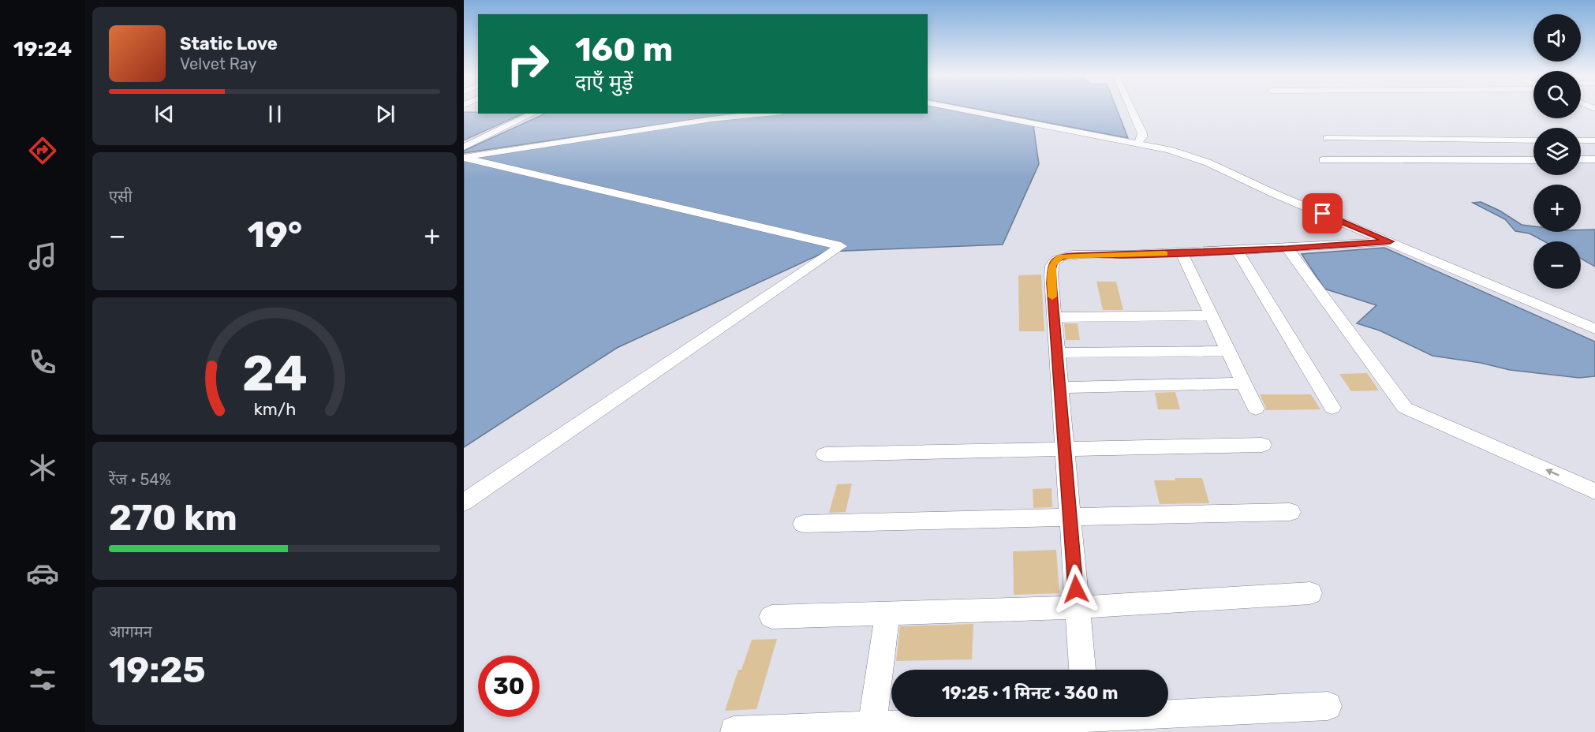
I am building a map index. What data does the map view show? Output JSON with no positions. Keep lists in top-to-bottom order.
{
  "page": {
    "tabs": "19:24",
    "map_buttons": ["+", "−"],
    "turn": ["160 m", "दाएँ मुड़ें"],
    "song": ["Static Love", "Velvet Ray"],
    "tile": [
      "एसी",
      ["रेंज · 54%", "270 km"],
      ["आगमन", "19:25"]
    ],
    "heat": ["−", "19°", "+"],
    "limit": "30",
    "trip": "19:25 · 1 मिनट · 360 m",
    "gauge": ["24", "km/h"]
  }
}
